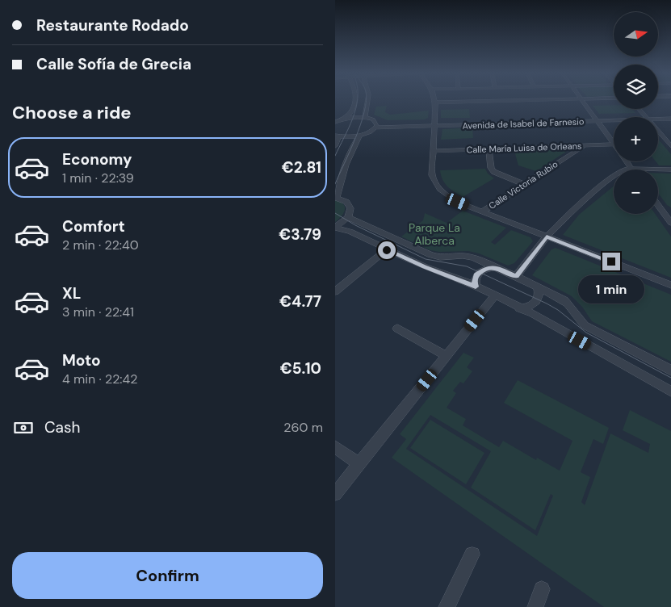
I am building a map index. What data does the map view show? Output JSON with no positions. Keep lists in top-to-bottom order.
{
  "streets": {
    "street": ["Avenida de Isabel de Farnesio", "Calle María Luisa de Orleans", "Calle Victoria Rubio"]
  },
  "crossings": [
    ["Calle María Luisa de Orleans", "Calle Victoria Rubio"]
  ],
  "parks": ["Parque La Alberca"],
  "north": "right",
  "page": {
    "banner": ["Restaurante Rodado", "Calle Sofía de Grecia"],
    "map_buttons": ["+", "−"],
    "heading": "Choose a ride",
    "list": [
      {
        "name": "Economy",
        "note": "1 min · 22:39",
        "value": "€2.81"
      },
      {
        "name": "Comfort",
        "note": "2 min · 22:40",
        "value": "€3.79"
      },
      {
        "name": "XL",
        "note": "3 min · 22:41",
        "value": "€4.77"
      },
      {
        "name": "Moto",
        "note": "4 min · 22:42",
        "value": "€5.10"
      }
    ],
    "bubble": "1 min",
    "pay": ["Cash", "260 m"],
    "buttons": "Confirm"
  }
}
